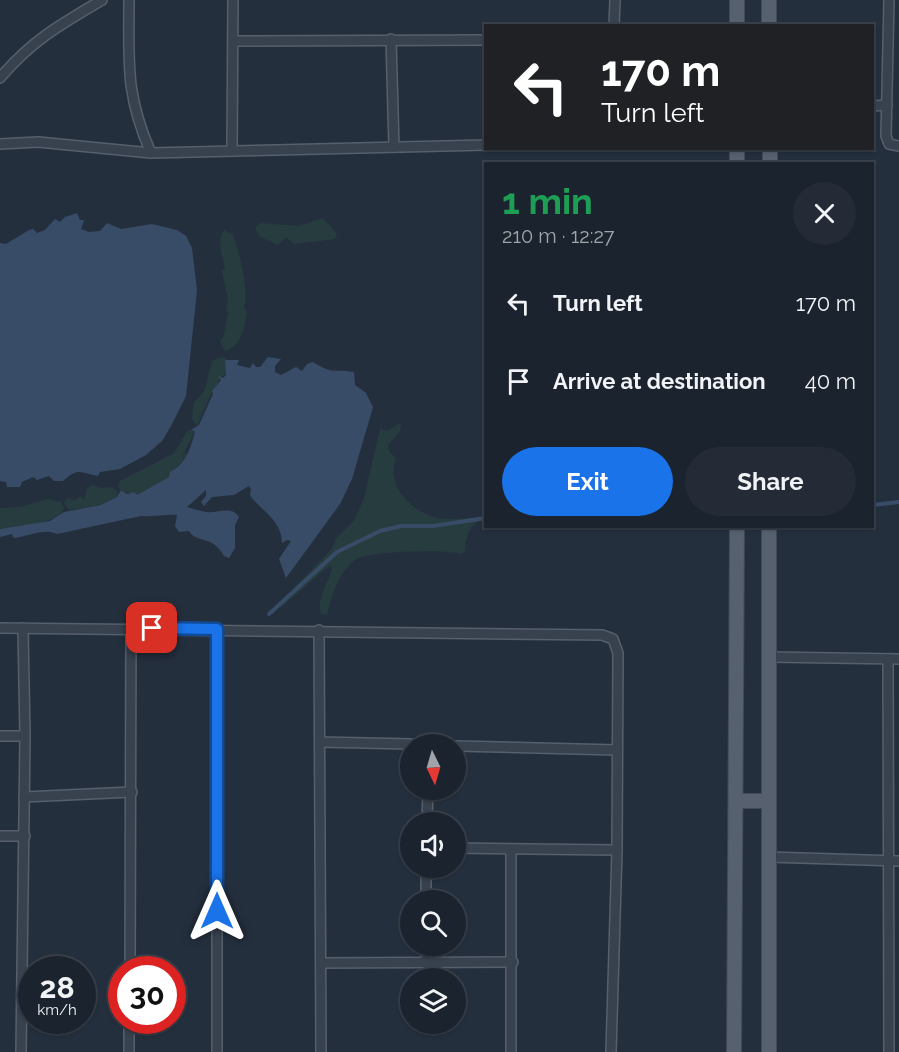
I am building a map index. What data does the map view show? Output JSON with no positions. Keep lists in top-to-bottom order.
{
  "north": "bottom",
  "page": {
    "turn": ["170 m", "Turn left"],
    "heading": ["1 min", "210 m · 12:27"],
    "list": [
      {
        "name": "Turn left",
        "value": "170 m"
      },
      {
        "name": "Arrive at destination",
        "value": "40 m"
      }
    ],
    "buttons": ["Exit", "Share"],
    "speed": "28 km/h",
    "limit": "30"
  }
}
